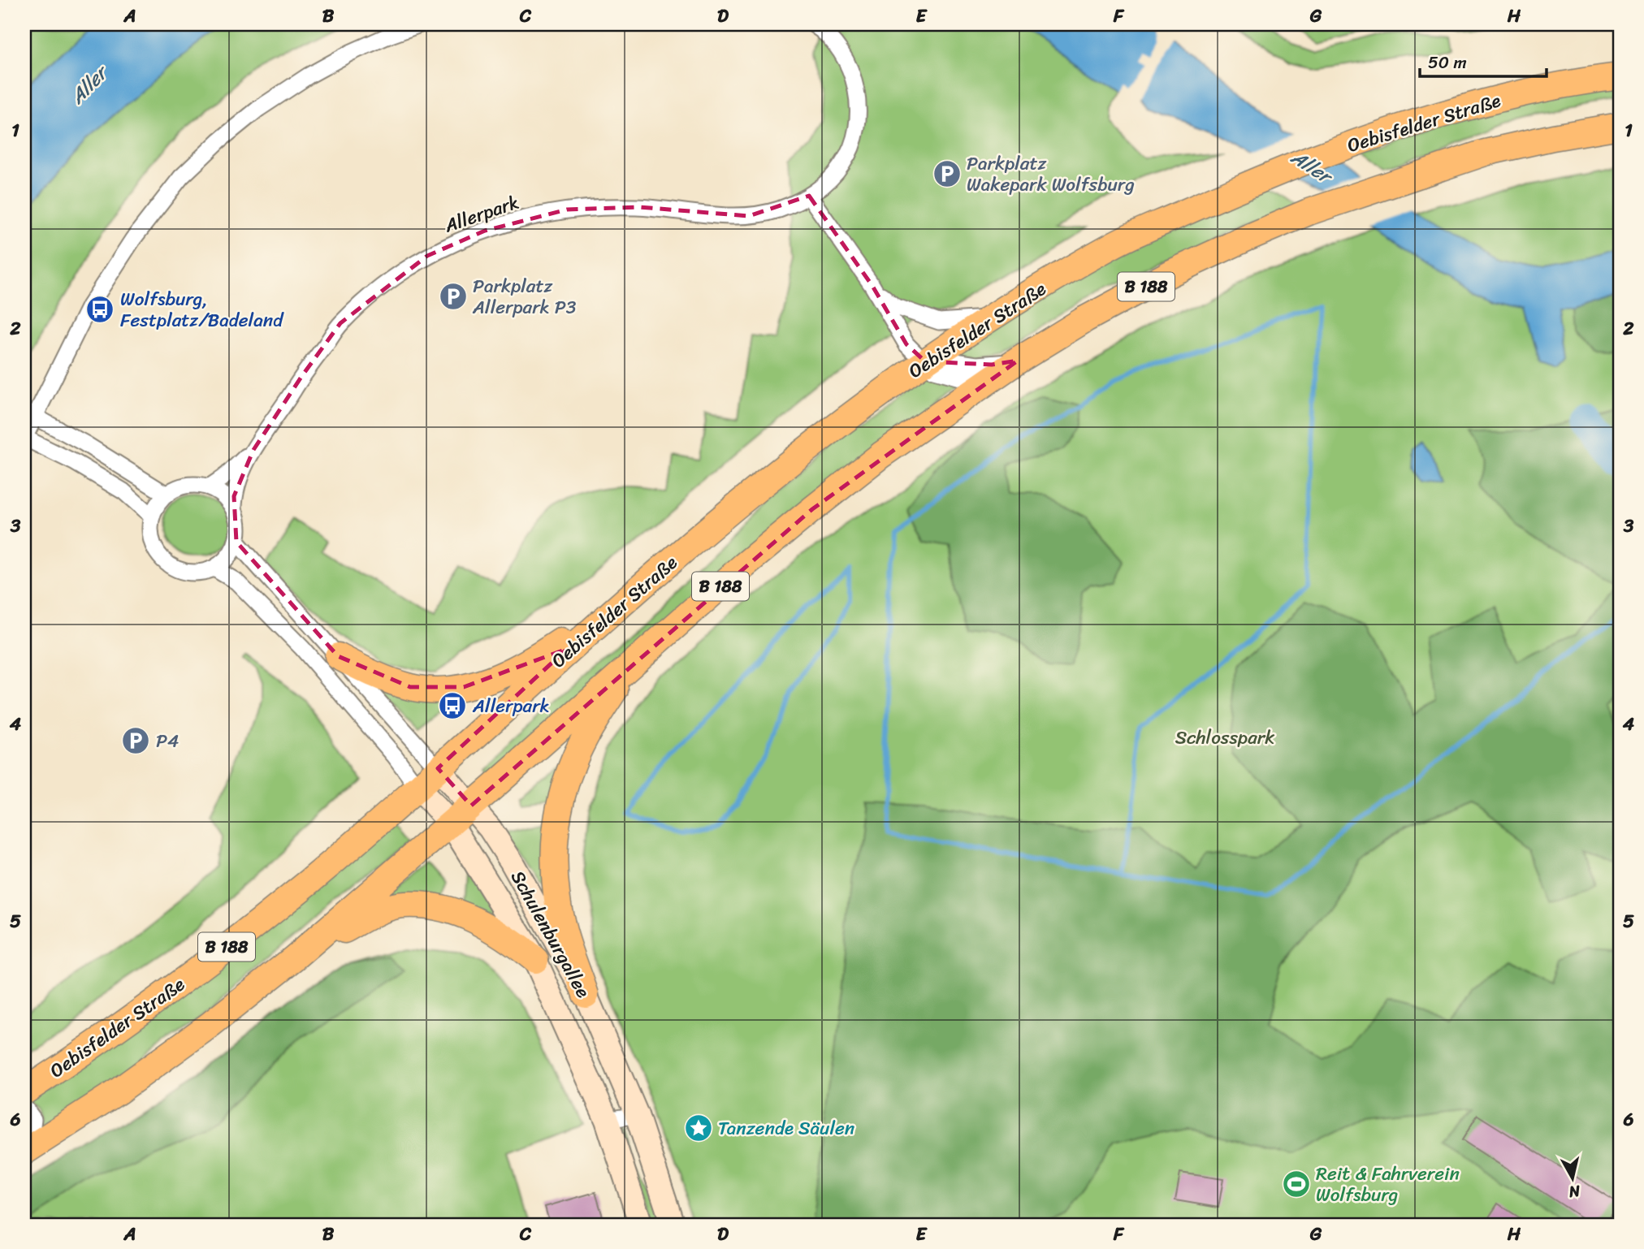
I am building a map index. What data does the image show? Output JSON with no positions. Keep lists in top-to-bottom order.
{
  "streets": {
    "main road": ["Oebisfelder Straße", "B 188"],
    "street": ["Allerpark", "Schulenburgallee"]
  },
  "crossings": [
    ["Oebisfelder Straße", "B 188"],
    ["Oebisfelder Straße", "Schulenburgallee"],
    ["B 188", "Schulenburgallee"]
  ],
  "water": ["Aller"],
  "parks": ["Schlosspark"],
  "places": {
    "parking": ["Parkplatz Wakepark Wolfsburg", "Parkplatz Allerpark P3", "P4"],
    "bus stop": ["Wolfsburg, Festplatz/Badeland", "Allerpark"],
    "place": ["Tanzende Säulen"],
    "sports": ["Reit & Fahrverein Wolfsburg"]
  },
  "scale_bar": "50 m",
  "north": "bottom",
  "grid": {
    "columns": [
      "A",
      "B",
      "C",
      "D",
      "E",
      "F",
      "G",
      "H"
    ],
    "rows": [
      "1",
      "2",
      "3",
      "4",
      "5",
      "6"
    ]
  }
}
